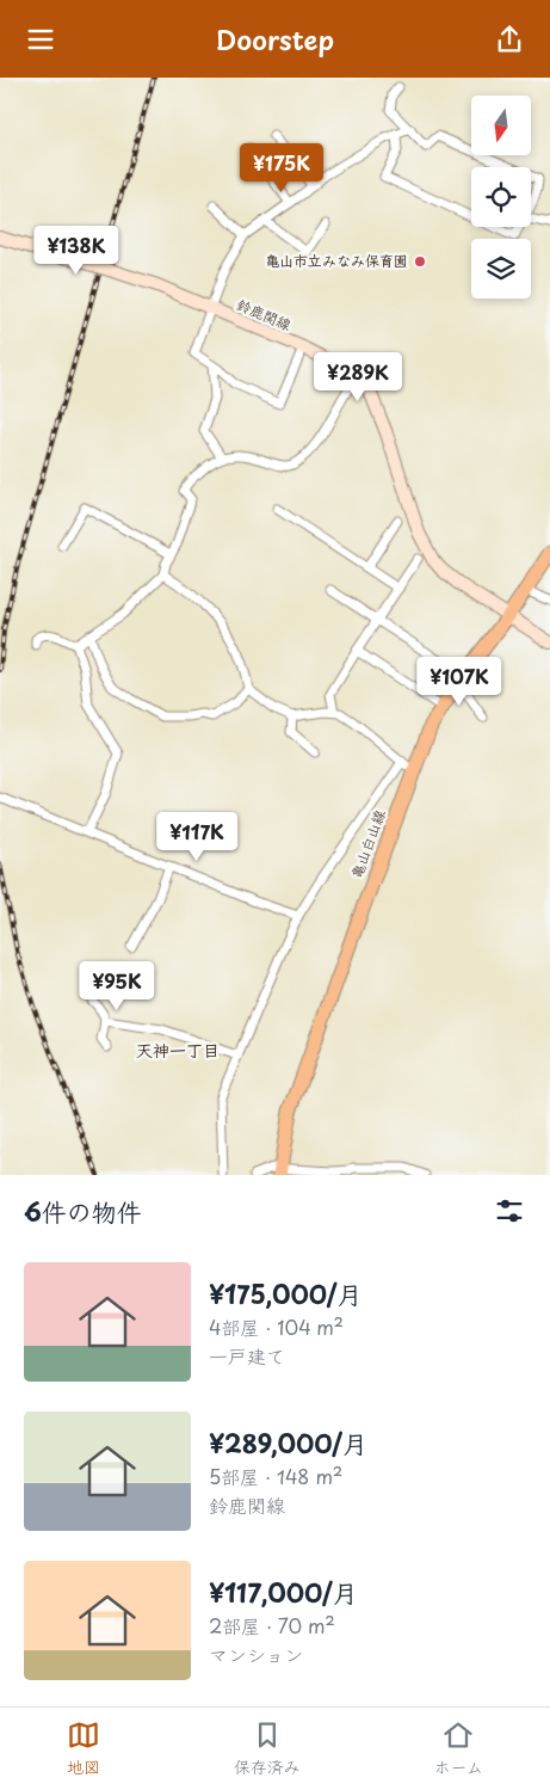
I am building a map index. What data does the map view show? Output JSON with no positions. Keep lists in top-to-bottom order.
{
  "streets": {
    "main road": ["鈴鹿関線", "亀山白山線"]
  },
  "crossings": [
    ["鈴鹿関線", "亀山白山線"]
  ],
  "districts": ["天神一丁目"],
  "places": ["亀山市立みなみ保育園"],
  "north": "bottom",
  "page": {
    "header": "Doorstep",
    "price": [
      "¥175K",
      "¥138K",
      "¥289K",
      "¥107K",
      "¥117K",
      "¥95K"
    ],
    "heading": "6件の物件",
    "list": [
      {
        "name": "¥175,000/月",
        "note": "4部屋 · 104 m² · 一戸建て"
      },
      {
        "name": "¥289,000/月",
        "note": "5部屋 · 148 m² · 鈴鹿関線"
      },
      {
        "name": "¥117,000/月",
        "note": "2部屋 · 70 m² · マンション"
      }
    ],
    "tabs": ["地図", "保存済み", "ホーム"]
  }
}
